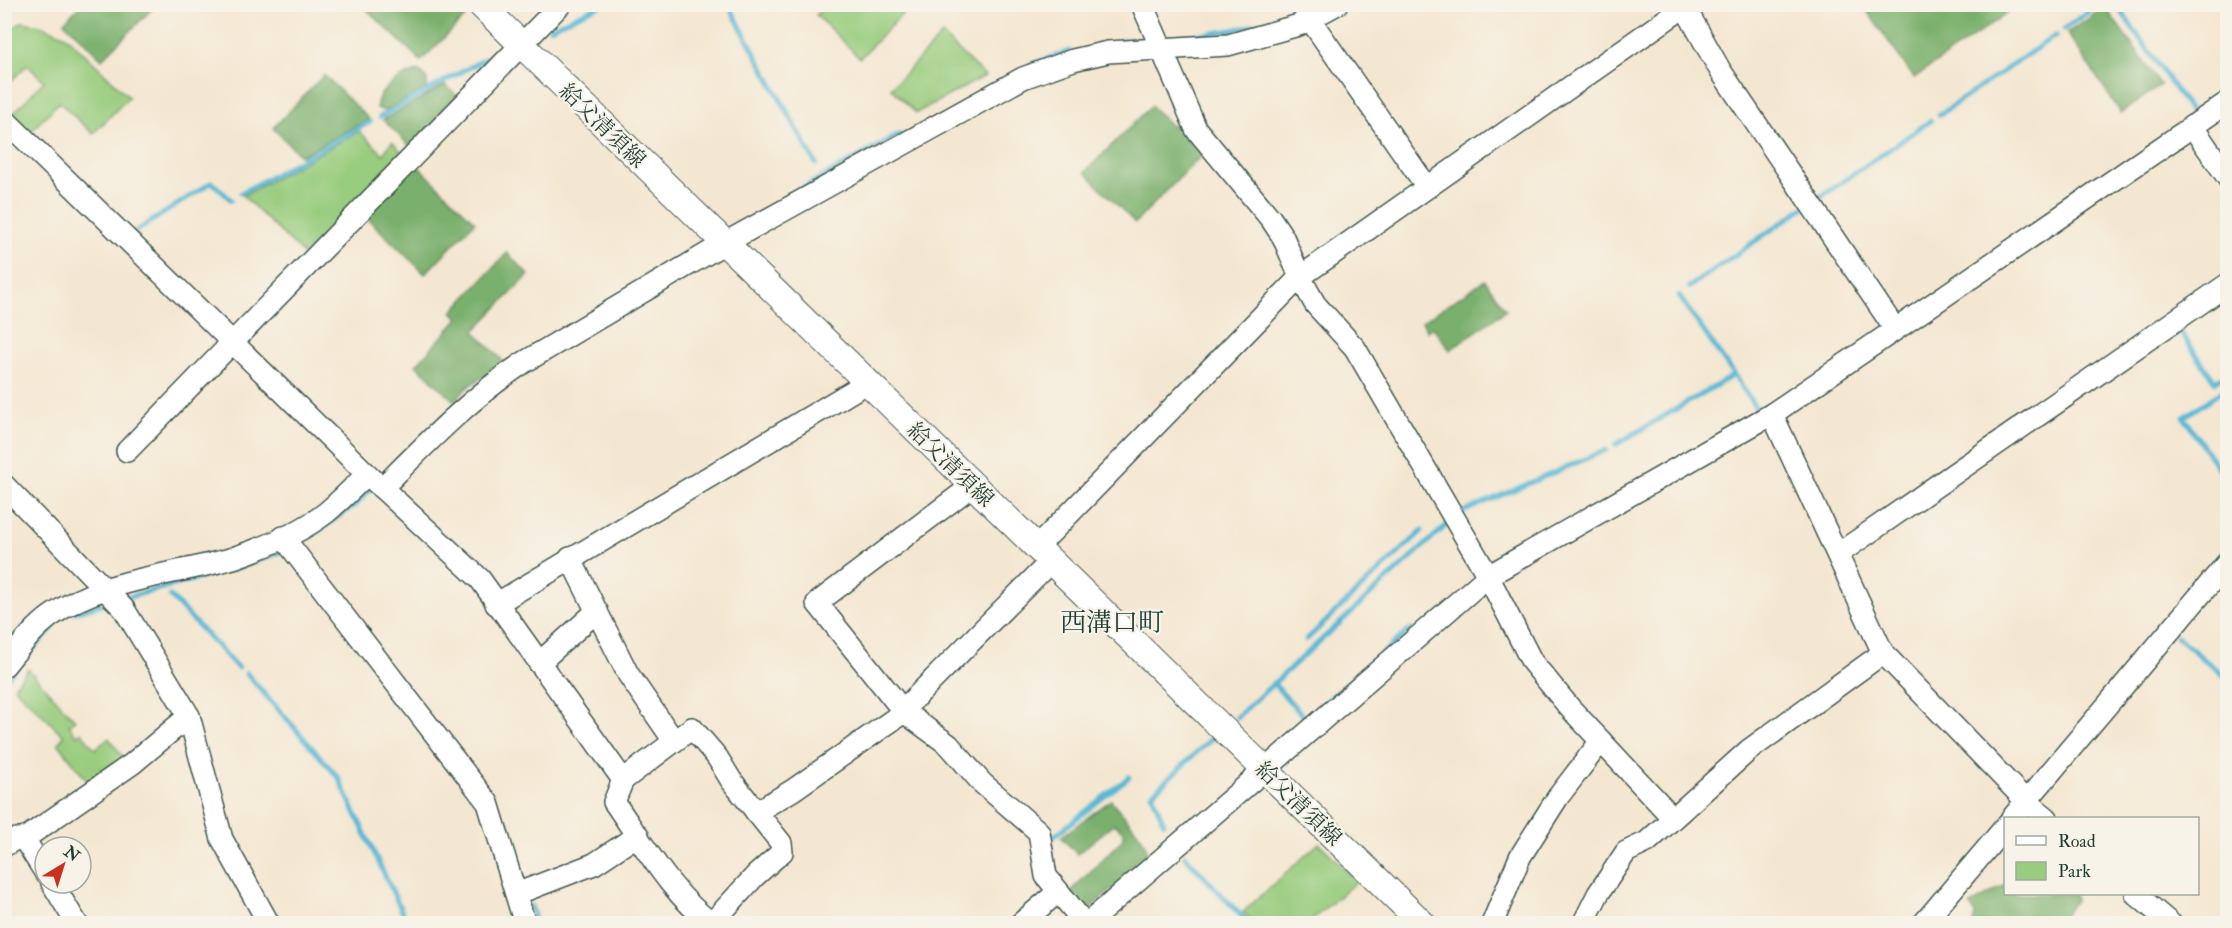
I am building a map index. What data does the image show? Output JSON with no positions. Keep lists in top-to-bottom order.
{
  "streets": {
    "main road": ["給父清須線"]
  },
  "districts": ["西溝口町"],
  "legend": ["Road", "Park"],
  "north": "top right"
}
